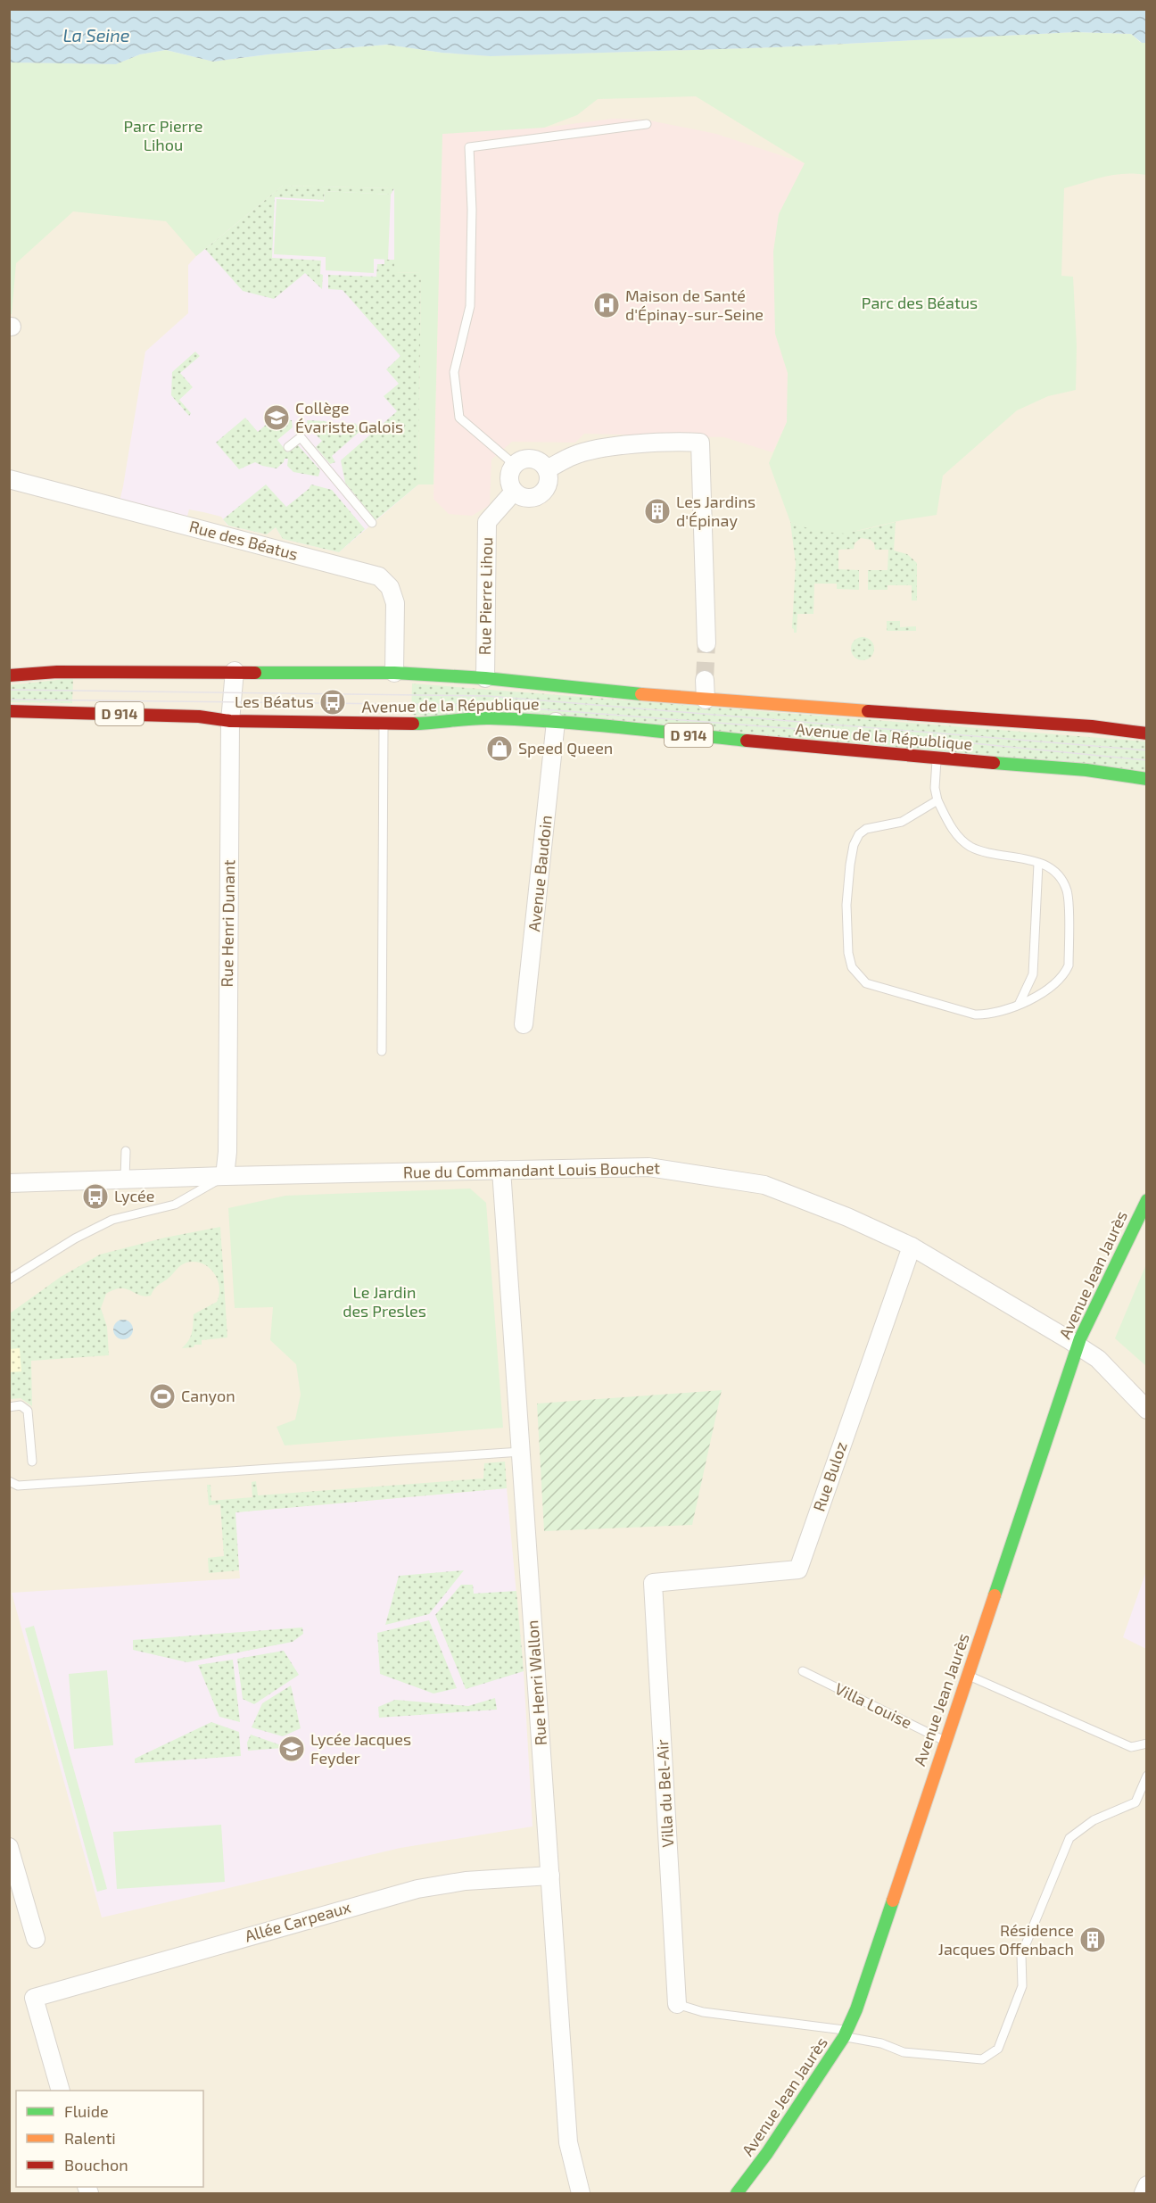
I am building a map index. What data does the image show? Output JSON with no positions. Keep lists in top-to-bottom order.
{
  "streets": {
    "main road": ["Avenue de la République", "D 914", "Avenue Jean Jaurès"],
    "street": [
      "Rue des Béatus",
      "Rue Pierre Lihou",
      "Avenue Baudoin",
      "Rue Henri Dunant",
      "Rue du Commandant Louis Bouchet",
      "Rue Buloz",
      "Rue Henri Wallon",
      "Villa du Bel-Air",
      "Allée Carpeaux"
    ],
    "lane": ["Villa Louise"]
  },
  "crossings": [
    ["Rue des Béatus", "Avenue de la République"],
    ["Rue Pierre Lihou", "Avenue de la République"],
    ["Avenue de la République", "Avenue Baudoin"],
    ["Avenue de la République", "Rue Henri Dunant"],
    ["Rue Henri Dunant", "Rue du Commandant Louis Bouchet"],
    ["Rue du Commandant Louis Bouchet", "Avenue Jean Jaurès"],
    ["Rue du Commandant Louis Bouchet", "Rue Buloz"],
    ["Rue du Commandant Louis Bouchet", "Rue Henri Wallon"],
    ["Avenue Jean Jaurès", "Villa Louise"],
    ["Rue Buloz", "Villa du Bel-Air"],
    ["Rue Henri Wallon", "Allée Carpeaux"]
  ],
  "water": ["La Seine"],
  "parks": ["Parc Pierre Lihou", "Parc des Béatus", "Le Jardin des Presles"],
  "places": {
    "hospital": ["Maison de Santé d'Épinay-sur-Seine"],
    "school or university": ["Collège Évariste Galois", "Lycée Jacques Feyder"],
    "building": ["Les Jardins d'Épinay", "Résidence Jacques Offenbach"],
    "bus stop": ["Les Béatus", "Lycée"],
    "shop": ["Speed Queen"],
    "sports": ["Canyon"]
  },
  "legend": ["Fluide", "Ralenti", "Bouchon"]
}
